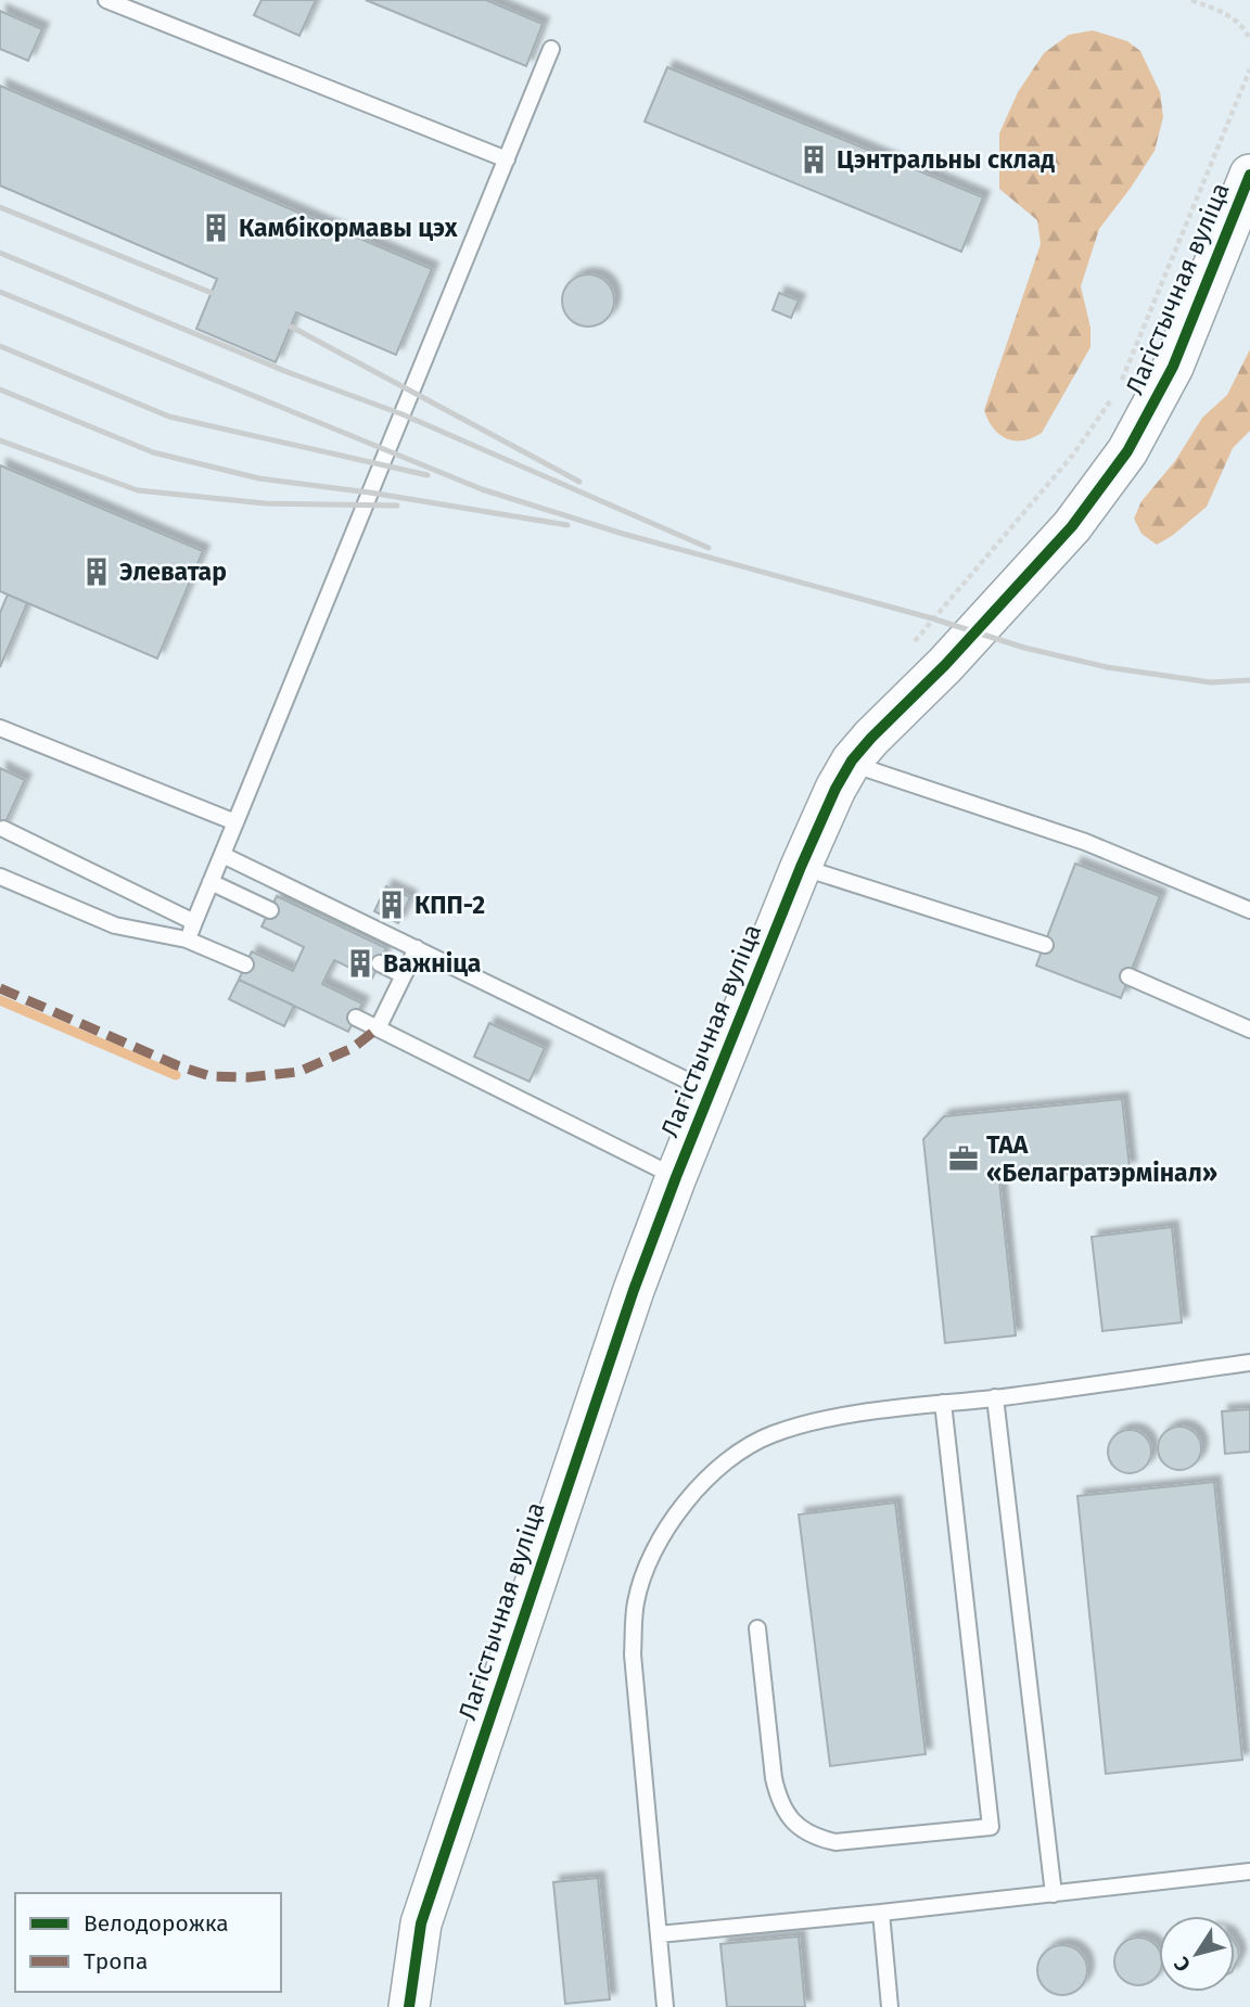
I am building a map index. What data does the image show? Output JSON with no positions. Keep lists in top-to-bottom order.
{
  "streets": {
    "street": ["Лагістычная вуліца"]
  },
  "places": {
    "building": [
      "Цэнтральны склад",
      "Камбікормавы цэх",
      "Элеватар",
      "КПП-2",
      "Важніца"
    ],
    "office": ["ТАА «Белагратэрмінал»"]
  },
  "legend": ["Велодорожка", "Тропа"],
  "north": "bottom left"
}
